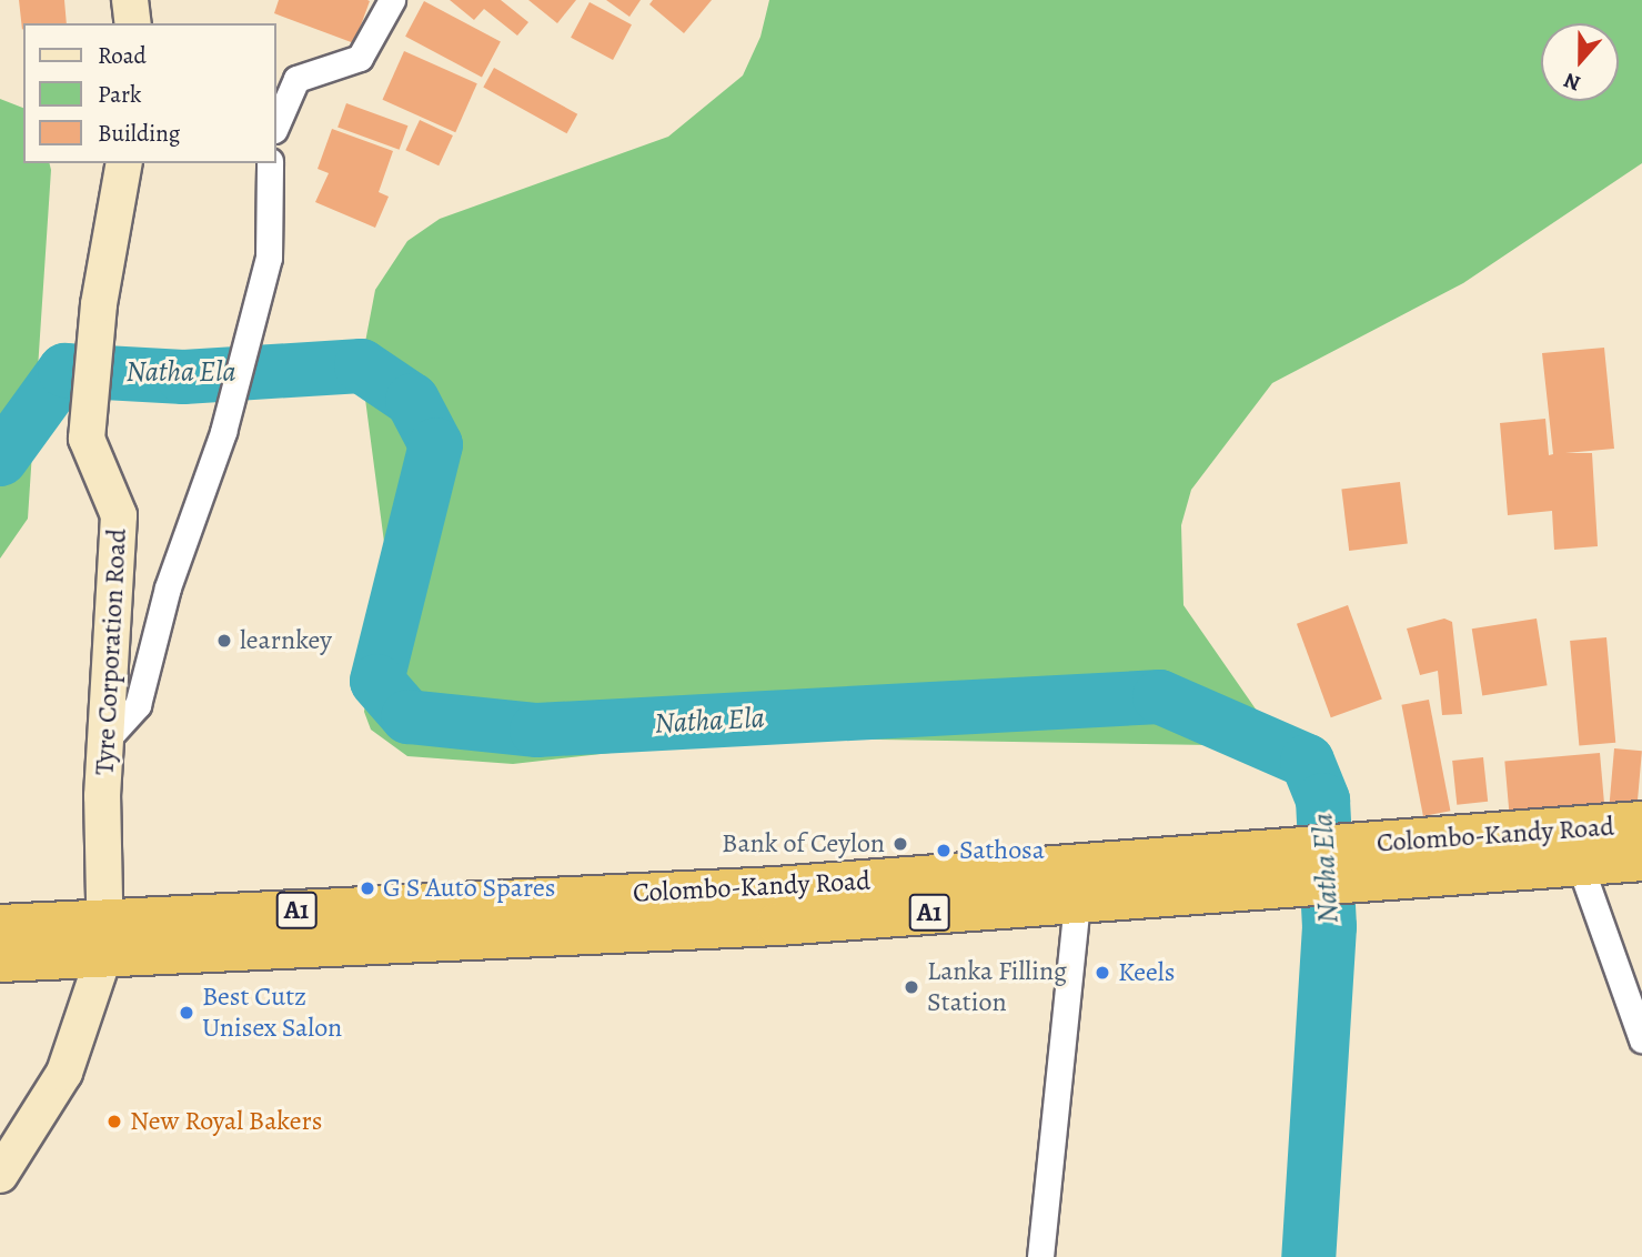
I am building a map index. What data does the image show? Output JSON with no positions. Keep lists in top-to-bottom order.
{
  "streets": {
    "highway": ["Colombo-Kandy Road", "A1"],
    "street": ["Tyre Corporation Road"]
  },
  "crossings": [
    ["Tyre Corporation Road", "Colombo-Kandy Road"]
  ],
  "water": ["Natha Ela"],
  "places": [
    "learnkey",
    "Bank of Ceylon",
    "Sathosa",
    "G S Auto Spares",
    "Keels",
    "Lanka Filling Station",
    "Best Cutz Unisex Salon",
    "New Royal Bakers"
  ],
  "legend": ["Road", "Park", "Building"],
  "north": "bottom"
}
